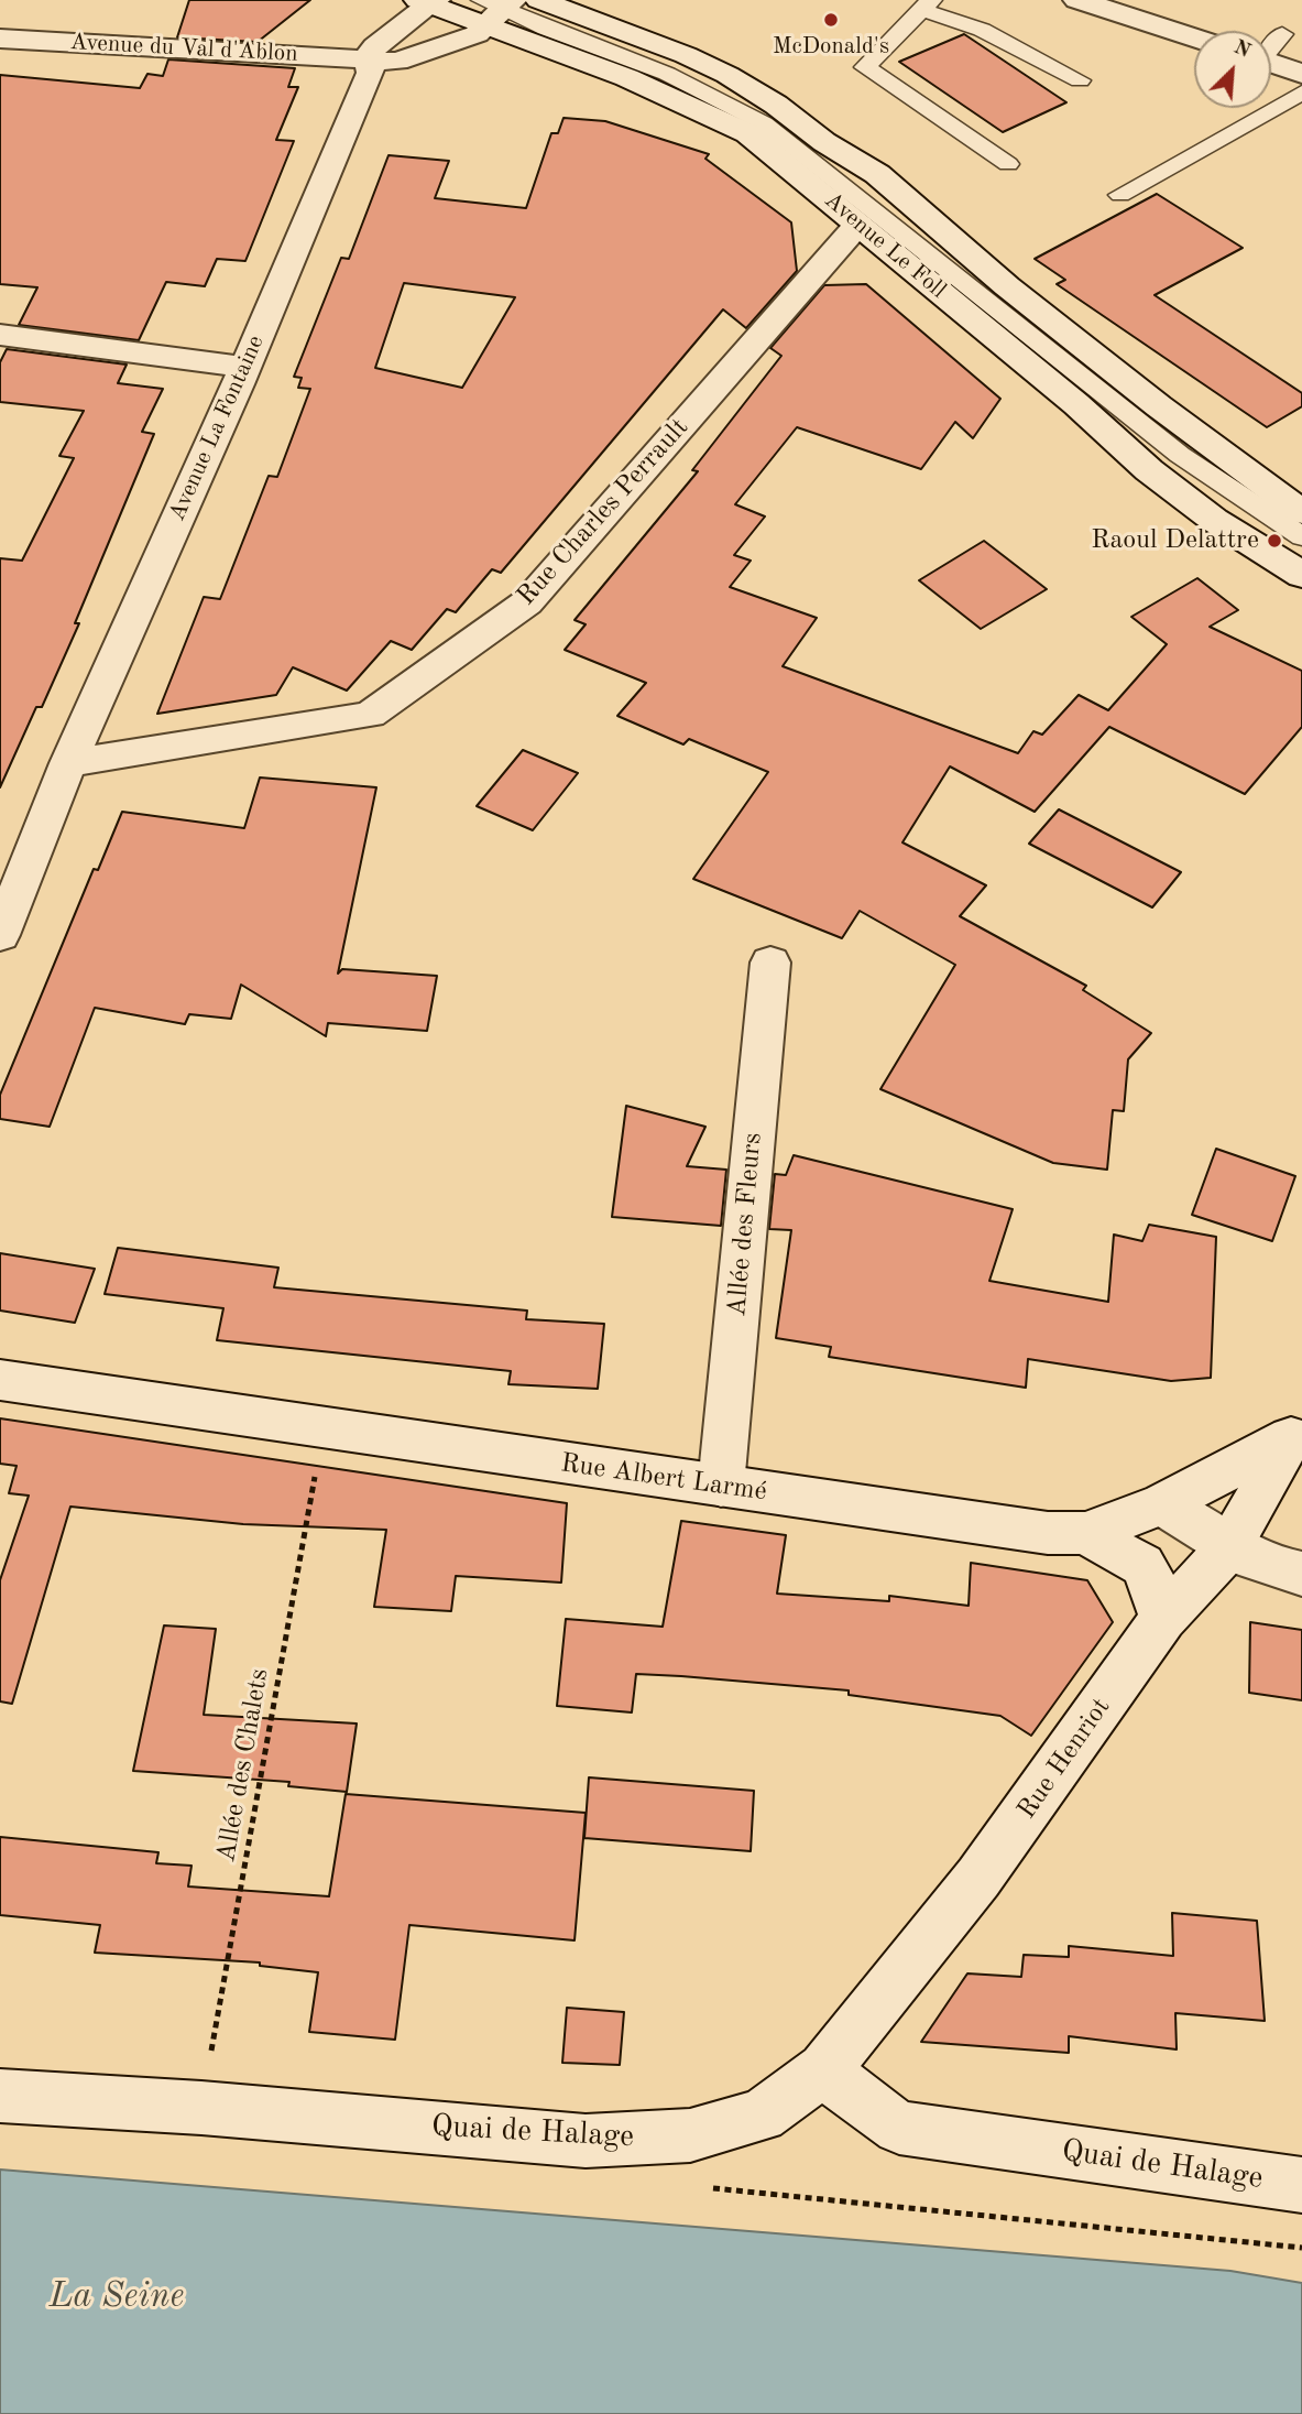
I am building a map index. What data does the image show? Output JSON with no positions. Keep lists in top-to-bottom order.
{
  "streets": {
    "main road": [
      "Avenue du Val d'Ablon",
      "Avenue Le Foll",
      "Avenue La Fontaine",
      "Rue Charles Perrault",
      "Allée des Fleurs",
      "Rue Albert Larmé",
      "Rue Henriot",
      "Quai de Halage"
    ],
    "path": ["Allée des Chalets"]
  },
  "crossings": [
    ["Avenue du Val d'Ablon", "Avenue La Fontaine"],
    ["Avenue Le Foll", "Rue Charles Perrault"],
    ["Avenue La Fontaine", "Rue Charles Perrault"],
    ["Allée des Fleurs", "Rue Albert Larmé"],
    ["Rue Albert Larmé", "Rue Henriot"],
    ["Rue Albert Larmé", "Allée des Chalets"],
    ["Rue Henriot", "Quai de Halage"],
    ["Allée des Chalets", "Quai de Halage"]
  ],
  "water": ["La Seine"],
  "places": ["McDonald's", "Raoul Delattre"],
  "north": "top right"
}
